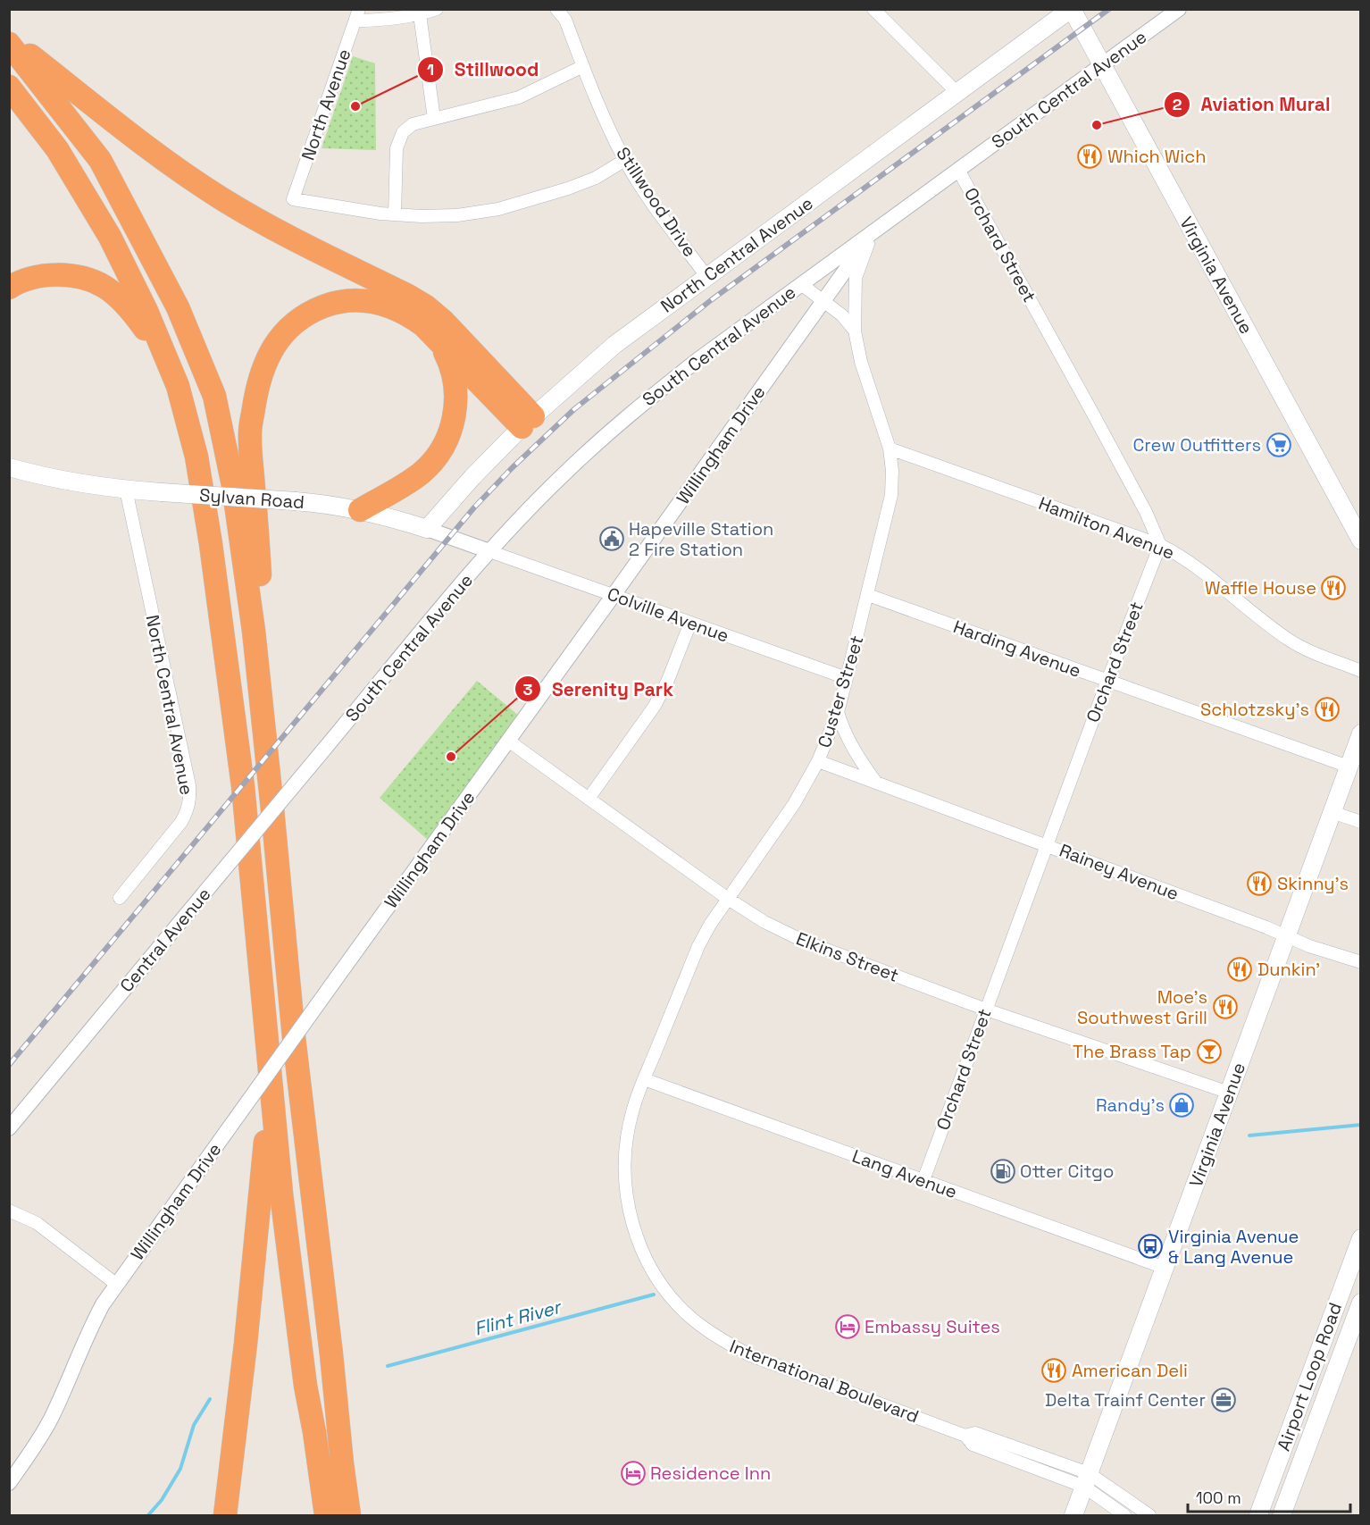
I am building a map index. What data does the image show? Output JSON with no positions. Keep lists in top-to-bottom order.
{
  "streets": {
    "main road": [
      "North Central Avenue",
      "Virginia Avenue",
      "Sylvan Road",
      "Airport Loop Road"
    ],
    "street": [
      "South Central Avenue",
      "North Avenue",
      "Stillwood Drive",
      "Orchard Street",
      "Willingham Drive",
      "Hamilton Avenue",
      "Colville Avenue",
      "Harding Avenue",
      "Custer Street",
      "Rainey Avenue",
      "Central Avenue",
      "Elkins Street",
      "Lang Avenue",
      "International Boulevard"
    ]
  },
  "crossings": [
    ["South Central Avenue", "Orchard Street"],
    ["South Central Avenue", "Virginia Avenue"],
    ["South Central Avenue", "Willingham Drive"],
    ["South Central Avenue", "Sylvan Road"],
    ["South Central Avenue", "Colville Avenue"],
    ["South Central Avenue", "Custer Street"],
    ["South Central Avenue", "Central Avenue"],
    ["Stillwood Drive", "North Central Avenue"],
    ["Orchard Street", "Hamilton Avenue"],
    ["Orchard Street", "Harding Avenue"],
    ["Orchard Street", "Rainey Avenue"],
    ["Orchard Street", "Elkins Street"],
    ["Orchard Street", "Lang Avenue"],
    ["North Central Avenue", "Virginia Avenue"],
    ["North Central Avenue", "Sylvan Road"],
    ["Virginia Avenue", "Harding Avenue"],
    ["Virginia Avenue", "Rainey Avenue"],
    ["Virginia Avenue", "Elkins Street"],
    ["Virginia Avenue", "Lang Avenue"],
    ["Virginia Avenue", "International Boulevard"],
    ["Willingham Drive", "Colville Avenue"],
    ["Willingham Drive", "Custer Street"],
    ["Willingham Drive", "Elkins Street"],
    ["Sylvan Road", "Colville Avenue"],
    ["Hamilton Avenue", "Custer Street"],
    ["Colville Avenue", "Custer Street"],
    ["Harding Avenue", "Custer Street"],
    ["Custer Street", "Rainey Avenue"],
    ["Custer Street", "Elkins Street"],
    ["Custer Street", "Lang Avenue"],
    ["Custer Street", "International Boulevard"],
    ["Lang Avenue", "International Boulevard"]
  ],
  "water": ["Flint River"],
  "places": {
    "other": ["Stillwood", "Aviation Mural", "Serenity Park"],
    "restaurant": [
      "Which Wich",
      "Waffle House",
      "Schlotzsky's",
      "Skinny's",
      "Dunkin'",
      "Moe's Southwest Grill",
      "American Deli"
    ],
    "supermarket": ["Crew Outfitters"],
    "public building": ["Hapeville Station 2 Fire Station"],
    "bar": ["The Brass Tap"],
    "shop": ["Randy's"],
    "fuel station": ["Otter Citgo"],
    "bus stop": ["Virginia Avenue & Lang Avenue"],
    "hotel": ["Embassy Suites", "Residence Inn"],
    "office": ["Delta Trainf Center"]
  },
  "scale_bar": "100 m"
}
